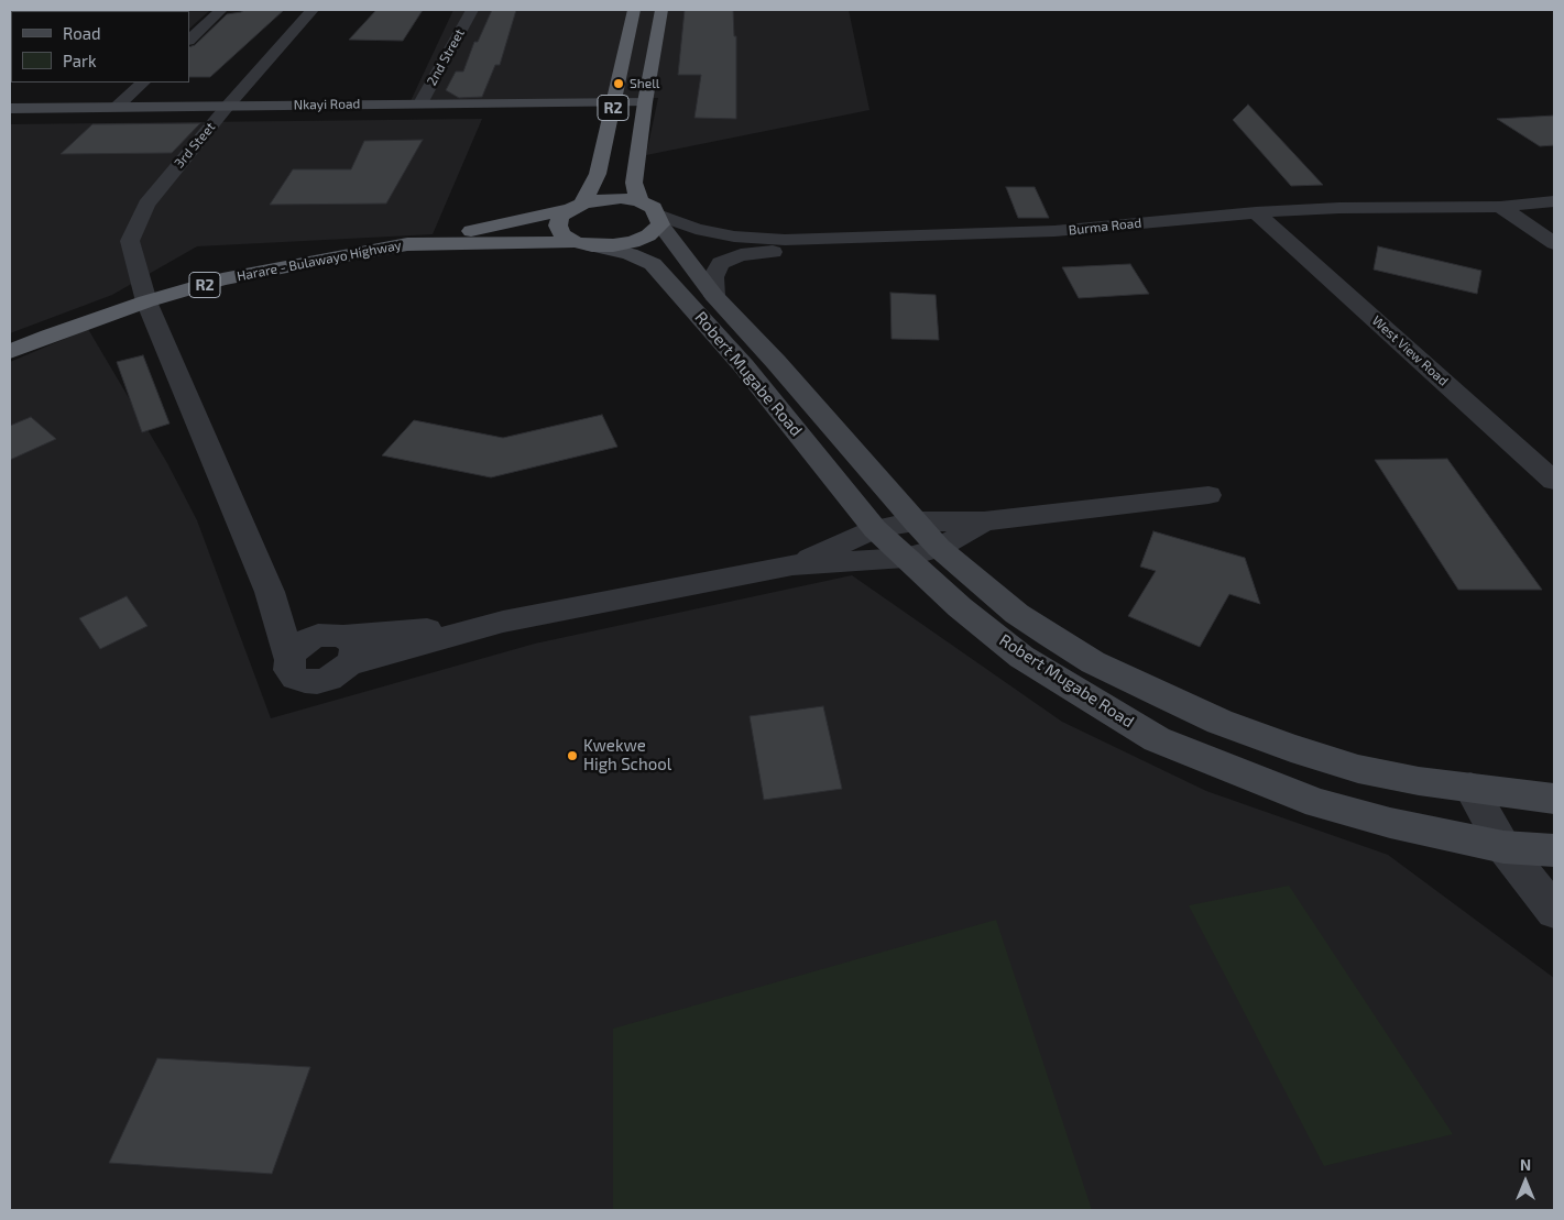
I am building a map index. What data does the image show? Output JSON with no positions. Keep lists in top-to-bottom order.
{
  "streets": {
    "highway": ["R2", "Harare - Bulawayo Highway"],
    "main road": ["Nkayi Road", "Robert Mugabe Road"],
    "street": [
      "2nd Street",
      "3rd Steet",
      "Burma Road",
      "West View Road"
    ]
  },
  "crossings": [
    ["2nd Street", "Nkayi Road"],
    ["Nkayi Road", "R2"],
    ["Nkayi Road", "3rd Steet"],
    ["R2", "Burma Road"],
    ["R2", "Harare - Bulawayo Highway"],
    ["R2", "Robert Mugabe Road"],
    ["3rd Steet", "Harare - Bulawayo Highway"],
    ["Burma Road", "Harare - Bulawayo Highway"],
    ["Burma Road", "West View Road"],
    ["Burma Road", "Robert Mugabe Road"],
    ["Harare - Bulawayo Highway", "Robert Mugabe Road"]
  ],
  "places": ["Shell", "Kwekwe High School"],
  "legend": ["Road", "Park"],
  "north": "top"
}
